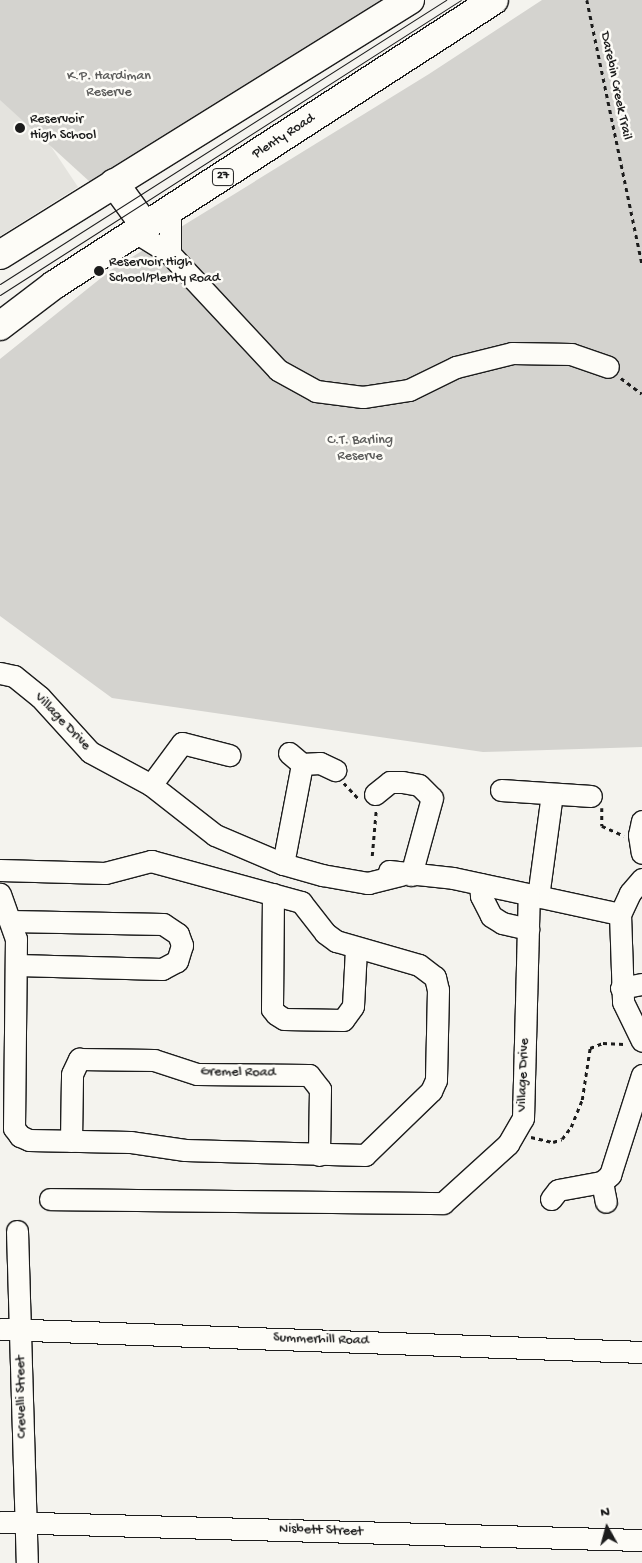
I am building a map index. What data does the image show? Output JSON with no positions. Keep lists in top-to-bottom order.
{
  "streets": {
    "highway": ["Plenty Road", "27"],
    "street": [
      "Village Drive",
      "Gremel Road",
      "Summerhill Road",
      "Crevelli Street",
      "Nisbett Street"
    ],
    "path": ["Darebin Creek Trail"]
  },
  "crossings": [
    ["Summerhill Road", "Crevelli Street"],
    ["Crevelli Street", "Nisbett Street"]
  ],
  "parks": ["K.P. Hardiman Reserve", "C.T. Barling Reserve"],
  "places": ["Reservoir High School", "Reservoir High School/Plenty Road"],
  "north": "top"
}
